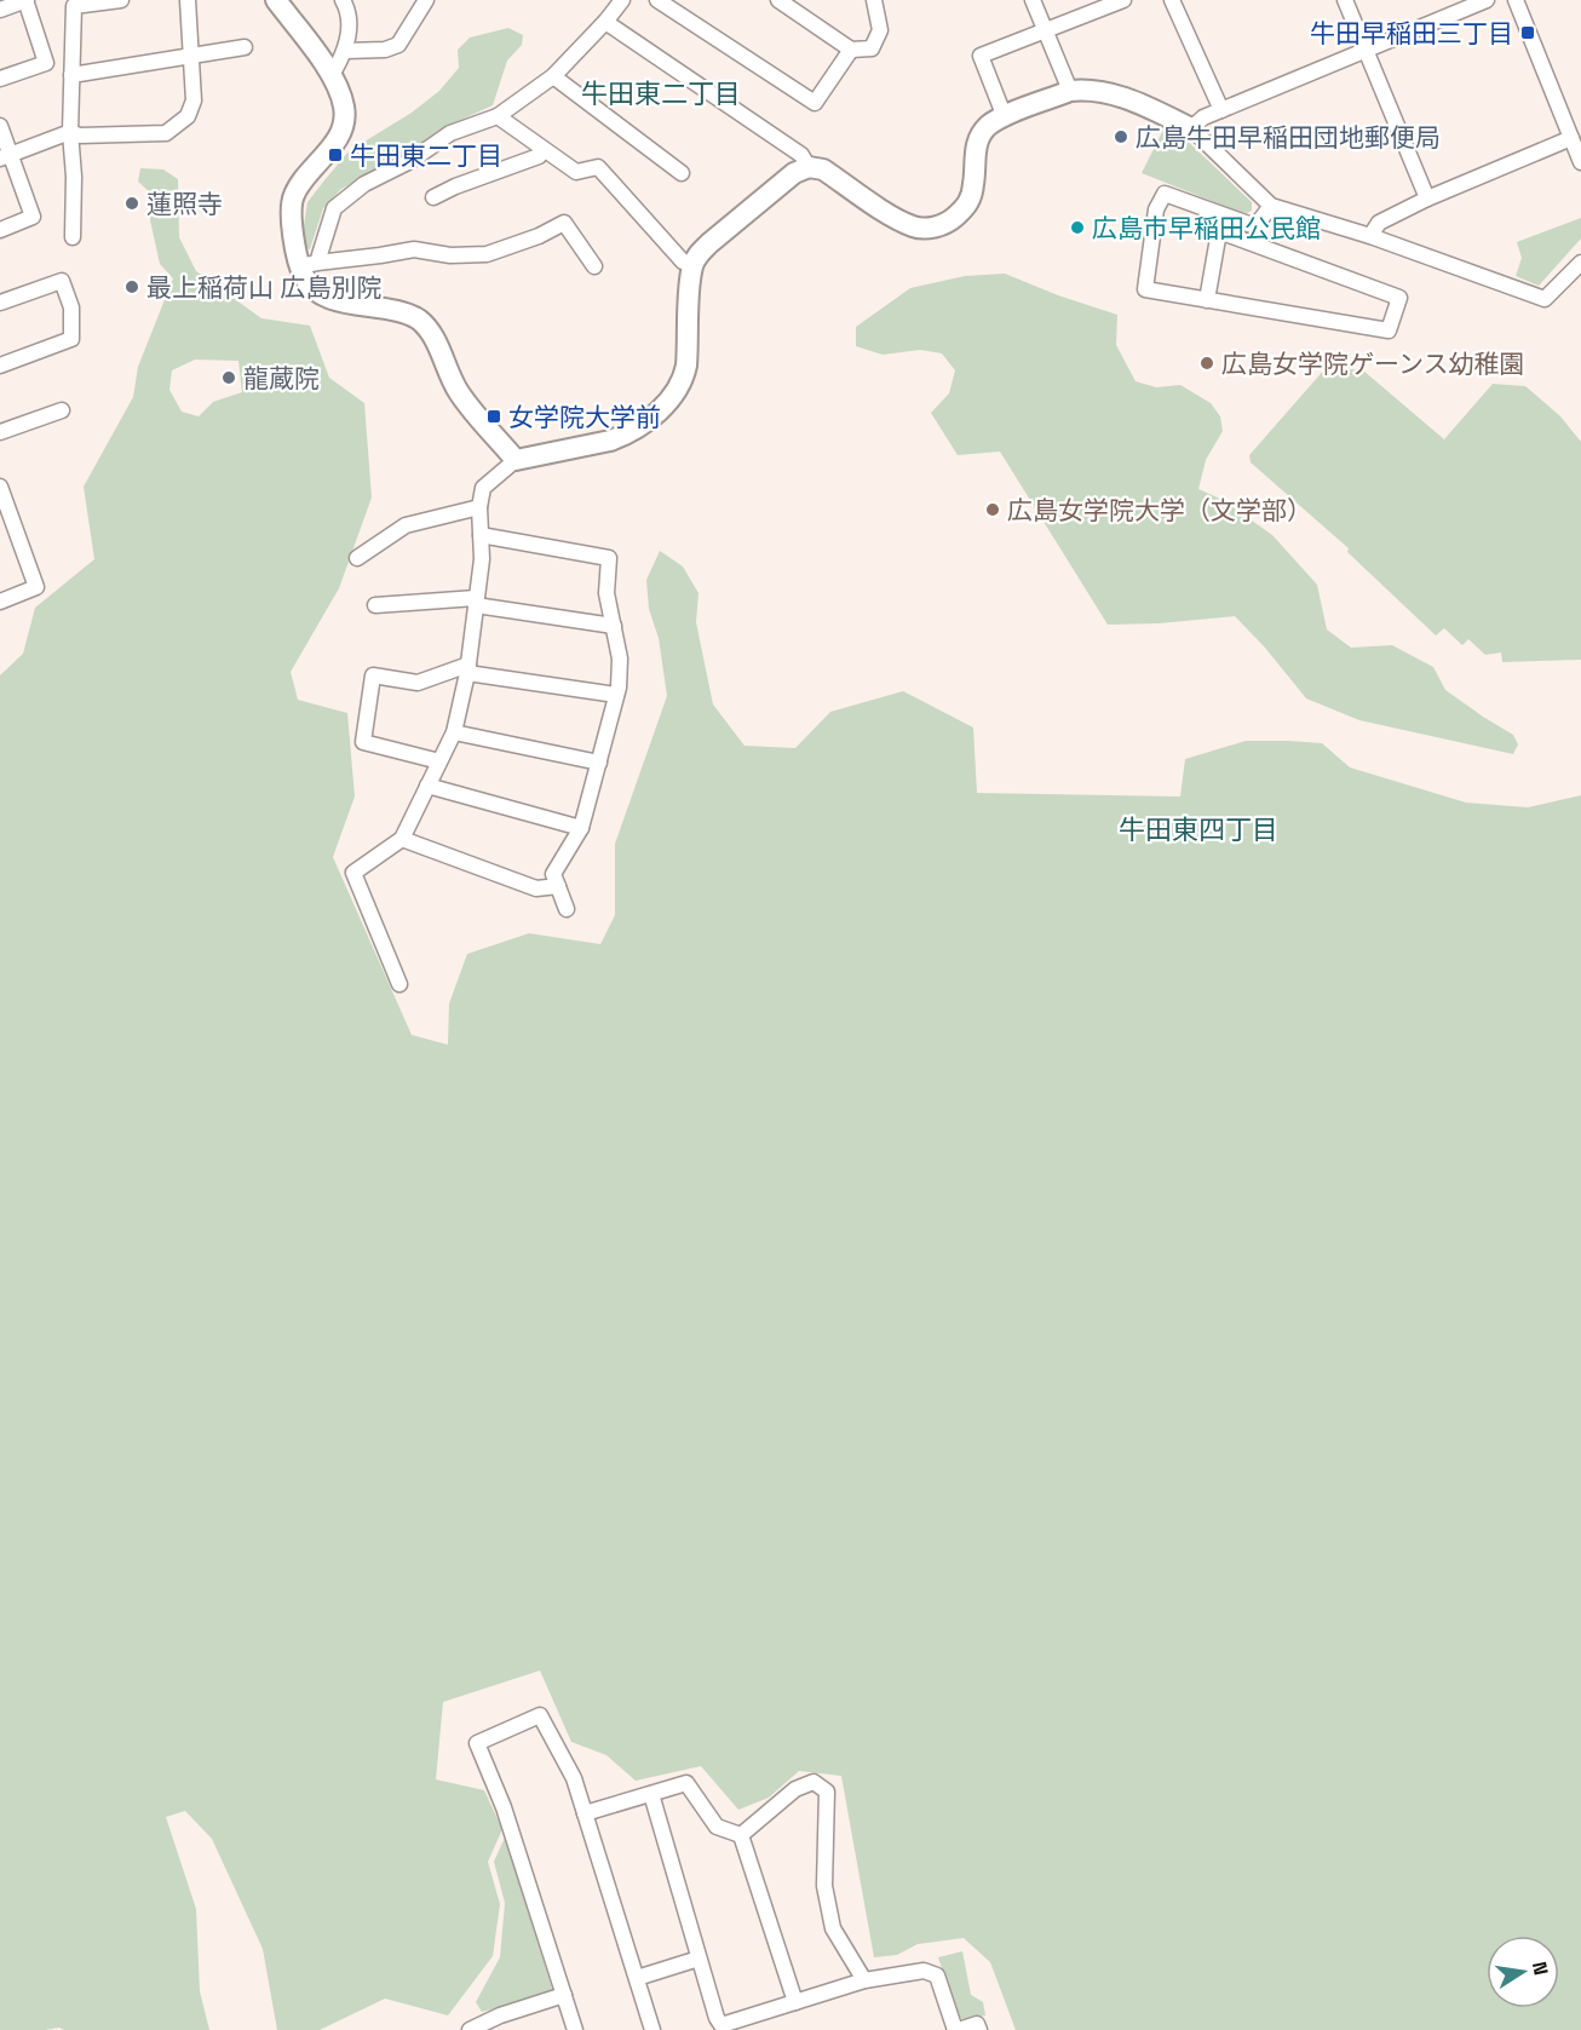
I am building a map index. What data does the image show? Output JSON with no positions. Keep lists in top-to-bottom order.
{
  "districts": ["牛田東二丁目", "牛田東四丁目"],
  "places": {
    "transit": ["牛田早稲田三丁目", "牛田東二丁目", "女学院大学前"],
    "other": [
      "広島牛田早稲田団地郵便局",
      "蓮照寺",
      "広島市早稲田公民館",
      "最上稲荷山 広島別院",
      "広島女学院ゲーンス幼稚園",
      "龍蔵院",
      "広島女学院大学（文学部）"
    ]
  },
  "north": "right"
}
